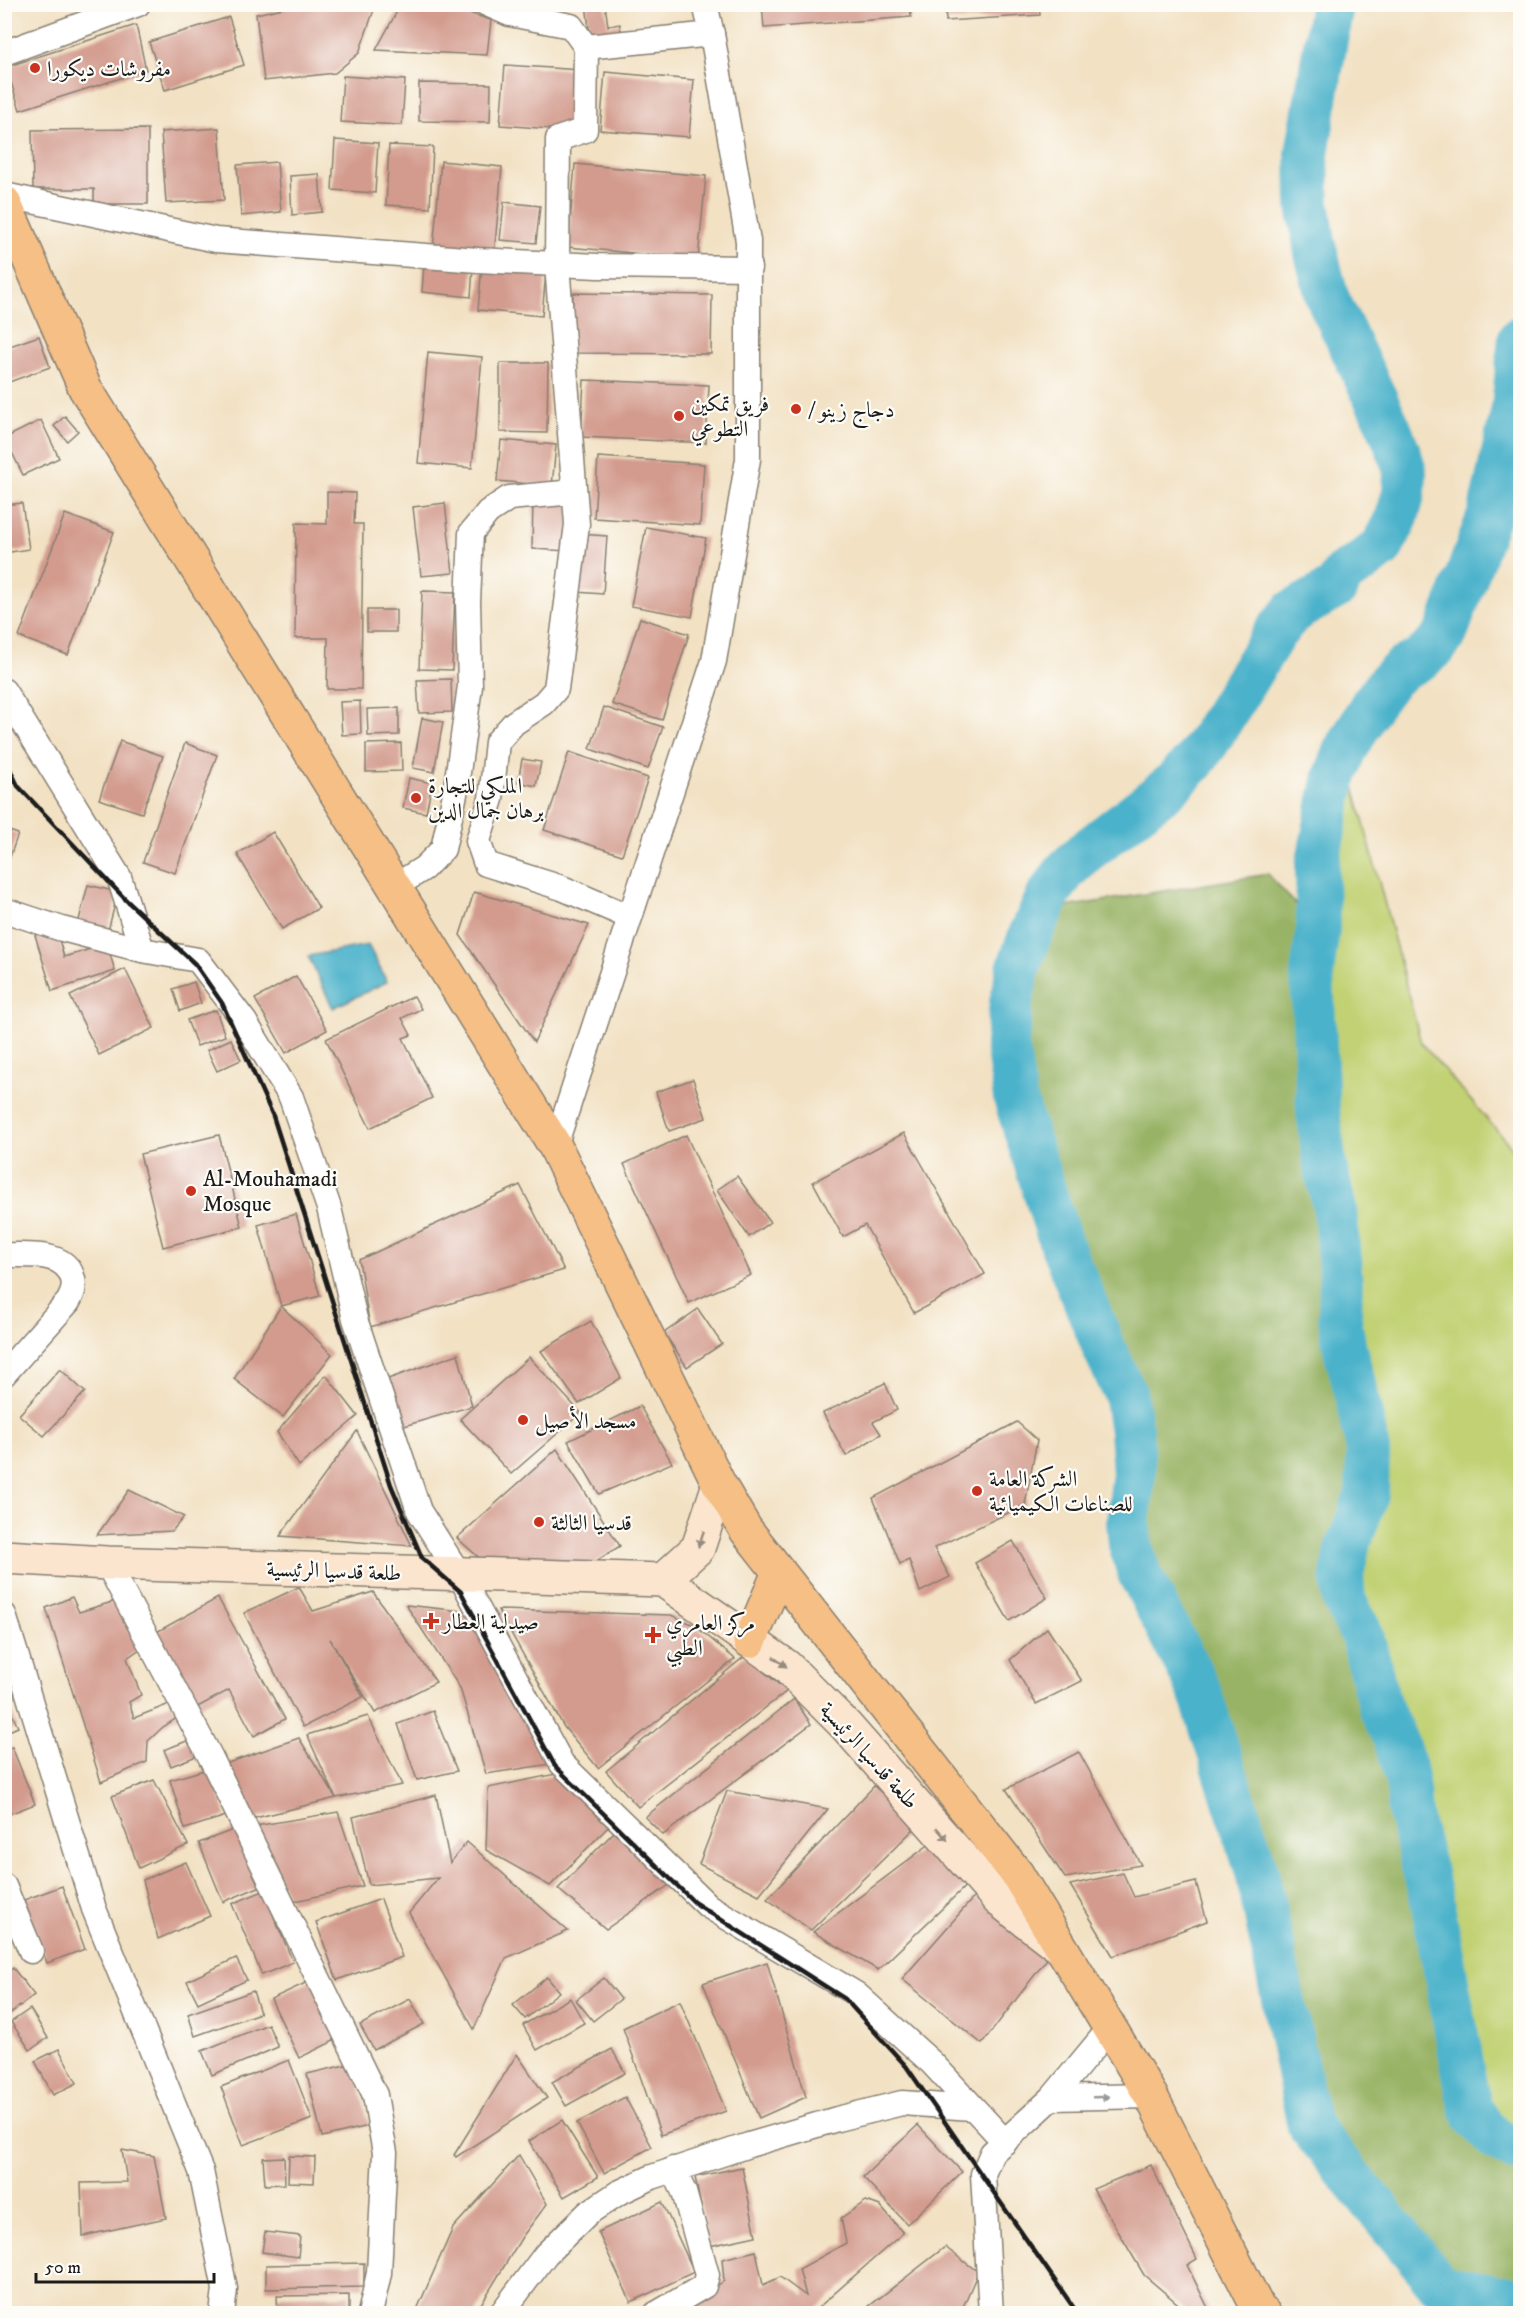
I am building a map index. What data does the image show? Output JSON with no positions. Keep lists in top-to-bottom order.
{
  "streets": {
    "main road": ["طلعة قدسيا الرئيسية"]
  },
  "places": {
    "other": [
      "مفروشات ديكورا",
      "/ دجاج زينو",
      "فريق تمكين التطوعي",
      "الملكي للتجارة برهان جمال الدين",
      "Al-Mouhamadi Mosque",
      "مسجد الأصيل",
      "الشركة العامة للصناعات الكيميائية",
      "قدسيا الثالثة"
    ],
    "health": ["صيدلية العطار", "مركز العامري الطبي"]
  },
  "scale_bar": "50 m"
}
